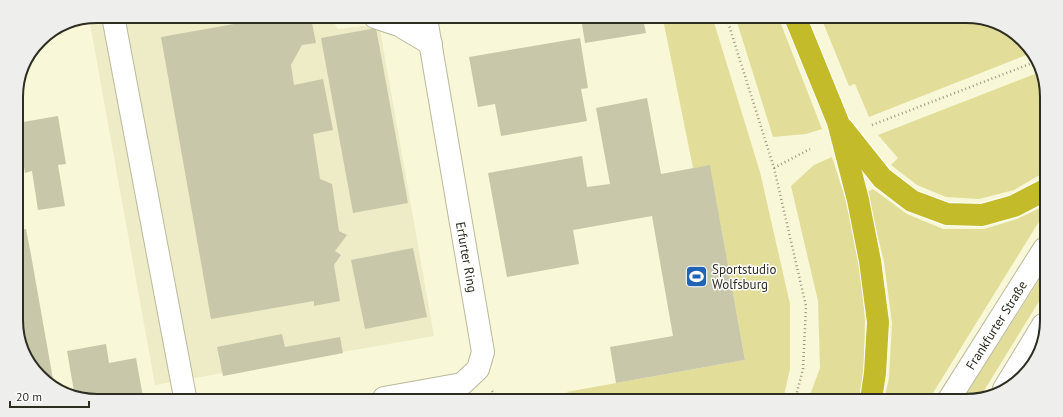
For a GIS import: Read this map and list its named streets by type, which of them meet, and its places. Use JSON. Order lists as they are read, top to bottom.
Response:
{
  "streets": {
    "street": ["Erfurter Ring", "Frankfurter Straße"]
  },
  "places": {
    "sports": ["Sportstudio Wolfsburg"]
  },
  "scale_bar": "20 m"
}
